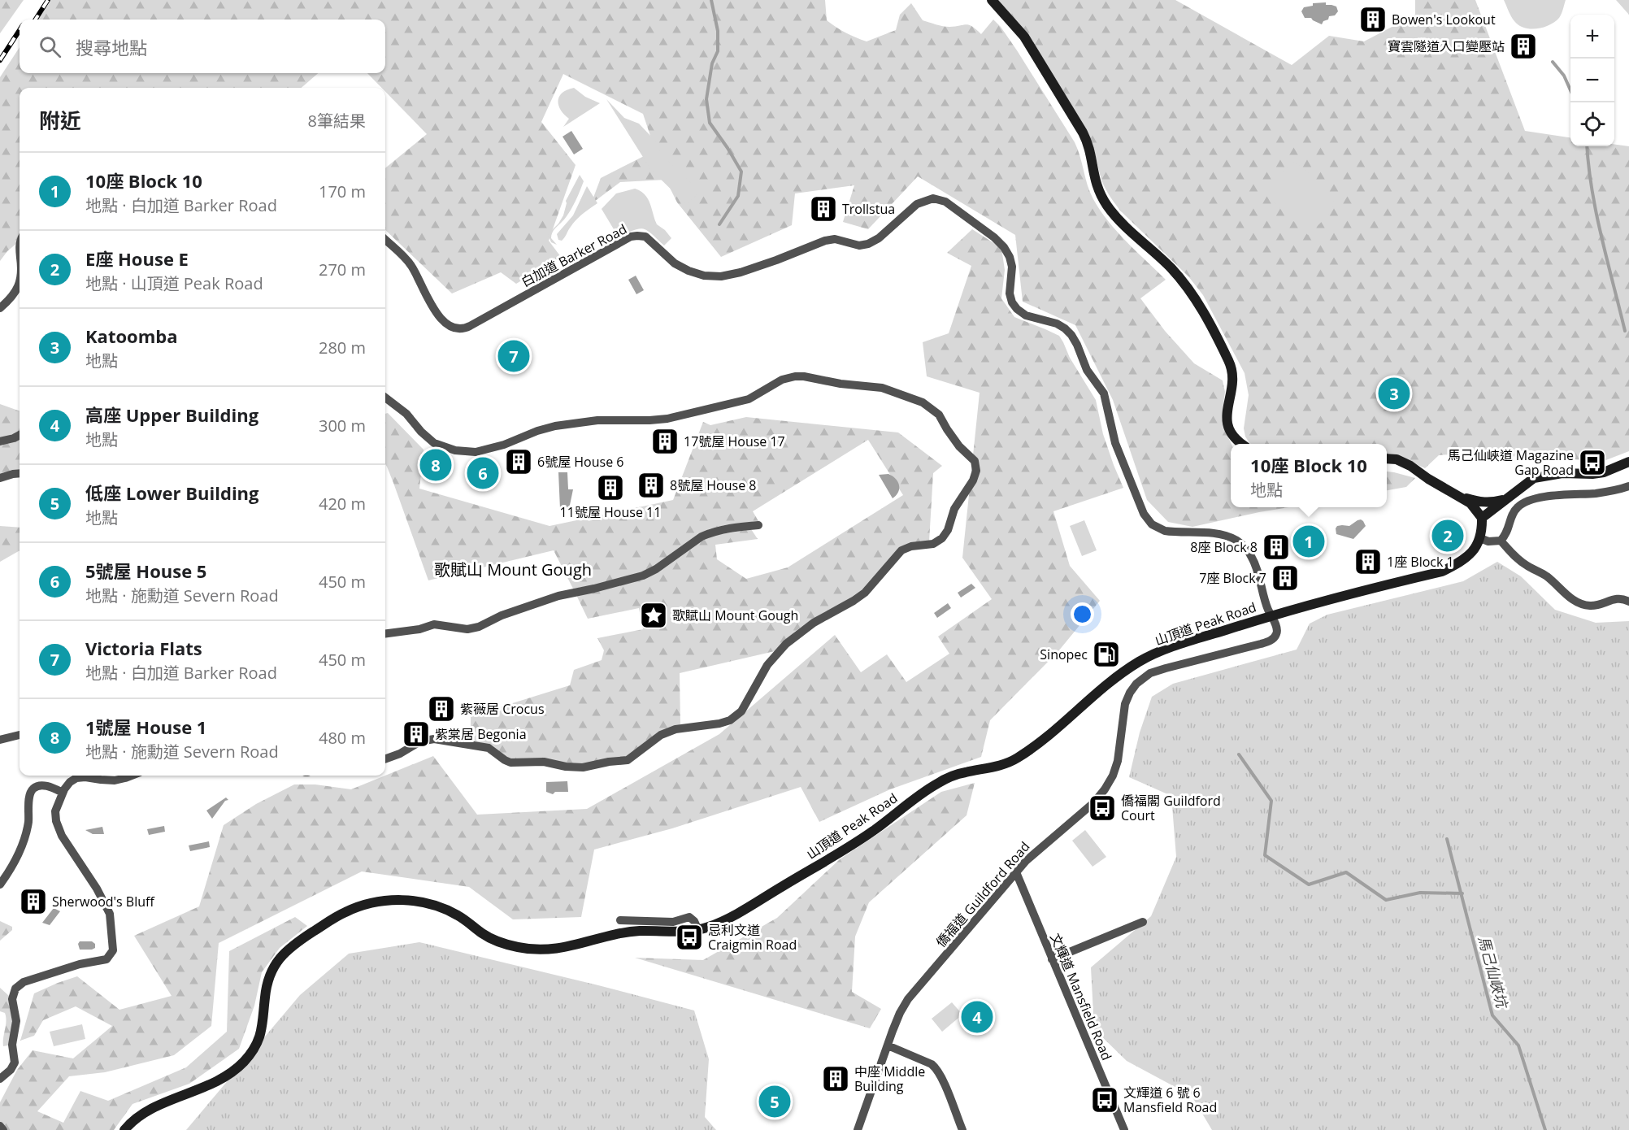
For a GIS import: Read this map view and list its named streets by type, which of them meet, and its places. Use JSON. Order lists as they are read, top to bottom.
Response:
{
  "streets": {
    "main road": ["山頂道 Peak Road"],
    "street": ["白加道 Barker Road", "僑福道 Guildford Road", "文輝道 Mansfield Road"]
  },
  "crossings": [
    ["白加道 Barker Road", "山頂道 Peak Road"],
    ["白加道 Barker Road", "僑福道 Guildford Road"],
    ["山頂道 Peak Road", "僑福道 Guildford Road"],
    ["僑福道 Guildford Road", "文輝道 Mansfield Road"]
  ],
  "districts": ["歌賦山 Mount Gough"],
  "water": ["馬己仙峽坑"],
  "places": {
    "building": [
      "Bowen's Lookout",
      "寶雲隧道入口變壓站",
      "Trollstua",
      "17號屋 House 17",
      "6號屋 House 6",
      "8號屋 House 8",
      "11號屋 House 11",
      "8座 Block 8",
      "1座 Block 1",
      "7座 Block 7",
      "紫薇居 Crocus",
      "紫棠居 Begonia",
      "Sherwood's Bluff",
      "中座 Middle Building"
    ],
    "bus stop": [
      "馬己仙峽道 Magazine Gap Road",
      "僑福閣 Guildford Court",
      "忌利文道 Craigmin Road",
      "文輝道 6 號 6 Mansfield Road"
    ],
    "place": ["歌賦山 Mount Gough"],
    "fuel station": ["Sinopec"]
  },
  "page": {
    "map_buttons": ["+", "−"],
    "search": "搜尋地點",
    "heading": ["附近", "8筆結果"],
    "list": [
      {
        "mark": "1",
        "name": "10座 Block 10",
        "note": "地點 · 白加道 Barker Road",
        "value": "170 m"
      },
      {
        "mark": "2",
        "name": "E座 House E",
        "note": "地點 · 山頂道 Peak Road",
        "value": "270 m"
      },
      {
        "mark": "3",
        "name": "Katoomba",
        "note": "地點",
        "value": "280 m"
      },
      {
        "mark": "4",
        "name": "高座 Upper Building",
        "note": "地點",
        "value": "300 m"
      },
      {
        "mark": "5",
        "name": "低座 Lower Building",
        "note": "地點",
        "value": "420 m"
      },
      {
        "mark": "6",
        "name": "5號屋 House 5",
        "note": "地點 · 施勳道 Severn Road",
        "value": "450 m"
      },
      {
        "mark": "7",
        "name": "Victoria Flats",
        "note": "地點 · 白加道 Barker Road",
        "value": "450 m"
      },
      {
        "mark": "8",
        "name": "1號屋 House 1",
        "note": "地點 · 施勳道 Severn Road",
        "value": "480 m"
      }
    ],
    "pins": [
      "7",
      "3",
      "8",
      "6",
      "2",
      "1",
      "4",
      "5"
    ],
    "popup": ["10座 Block 10", "地點"]
  }
}
